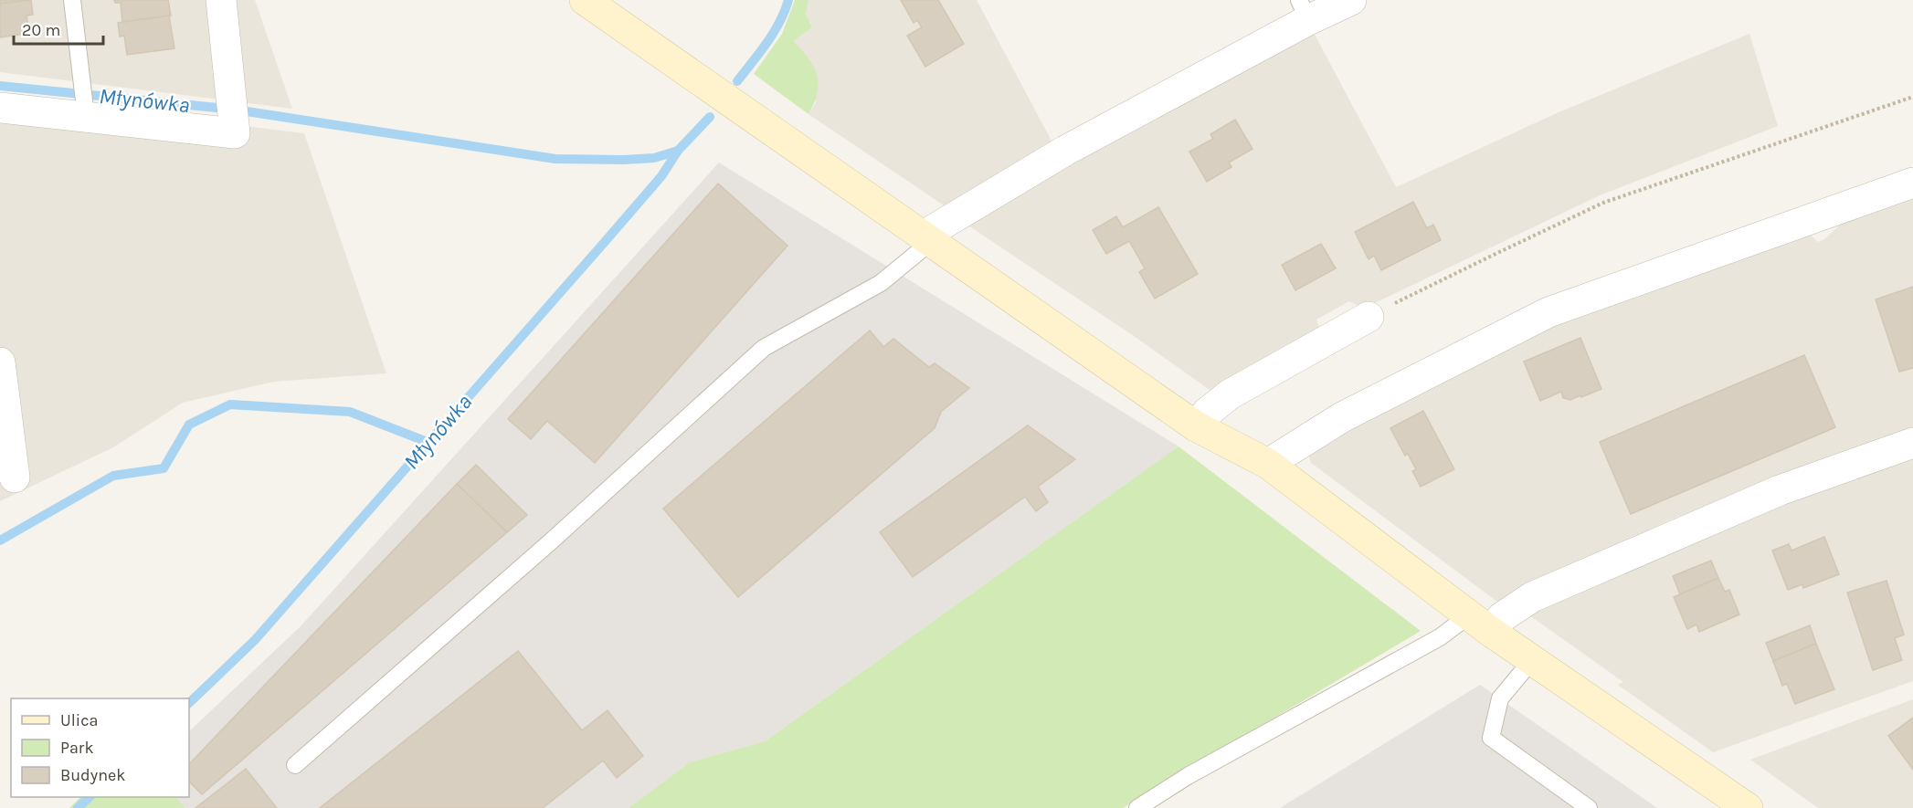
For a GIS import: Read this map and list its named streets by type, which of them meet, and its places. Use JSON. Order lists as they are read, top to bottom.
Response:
{
  "water": ["Młynówka"],
  "legend": ["Ulica", "Park", "Budynek"],
  "scale_bar": "20 m"
}
